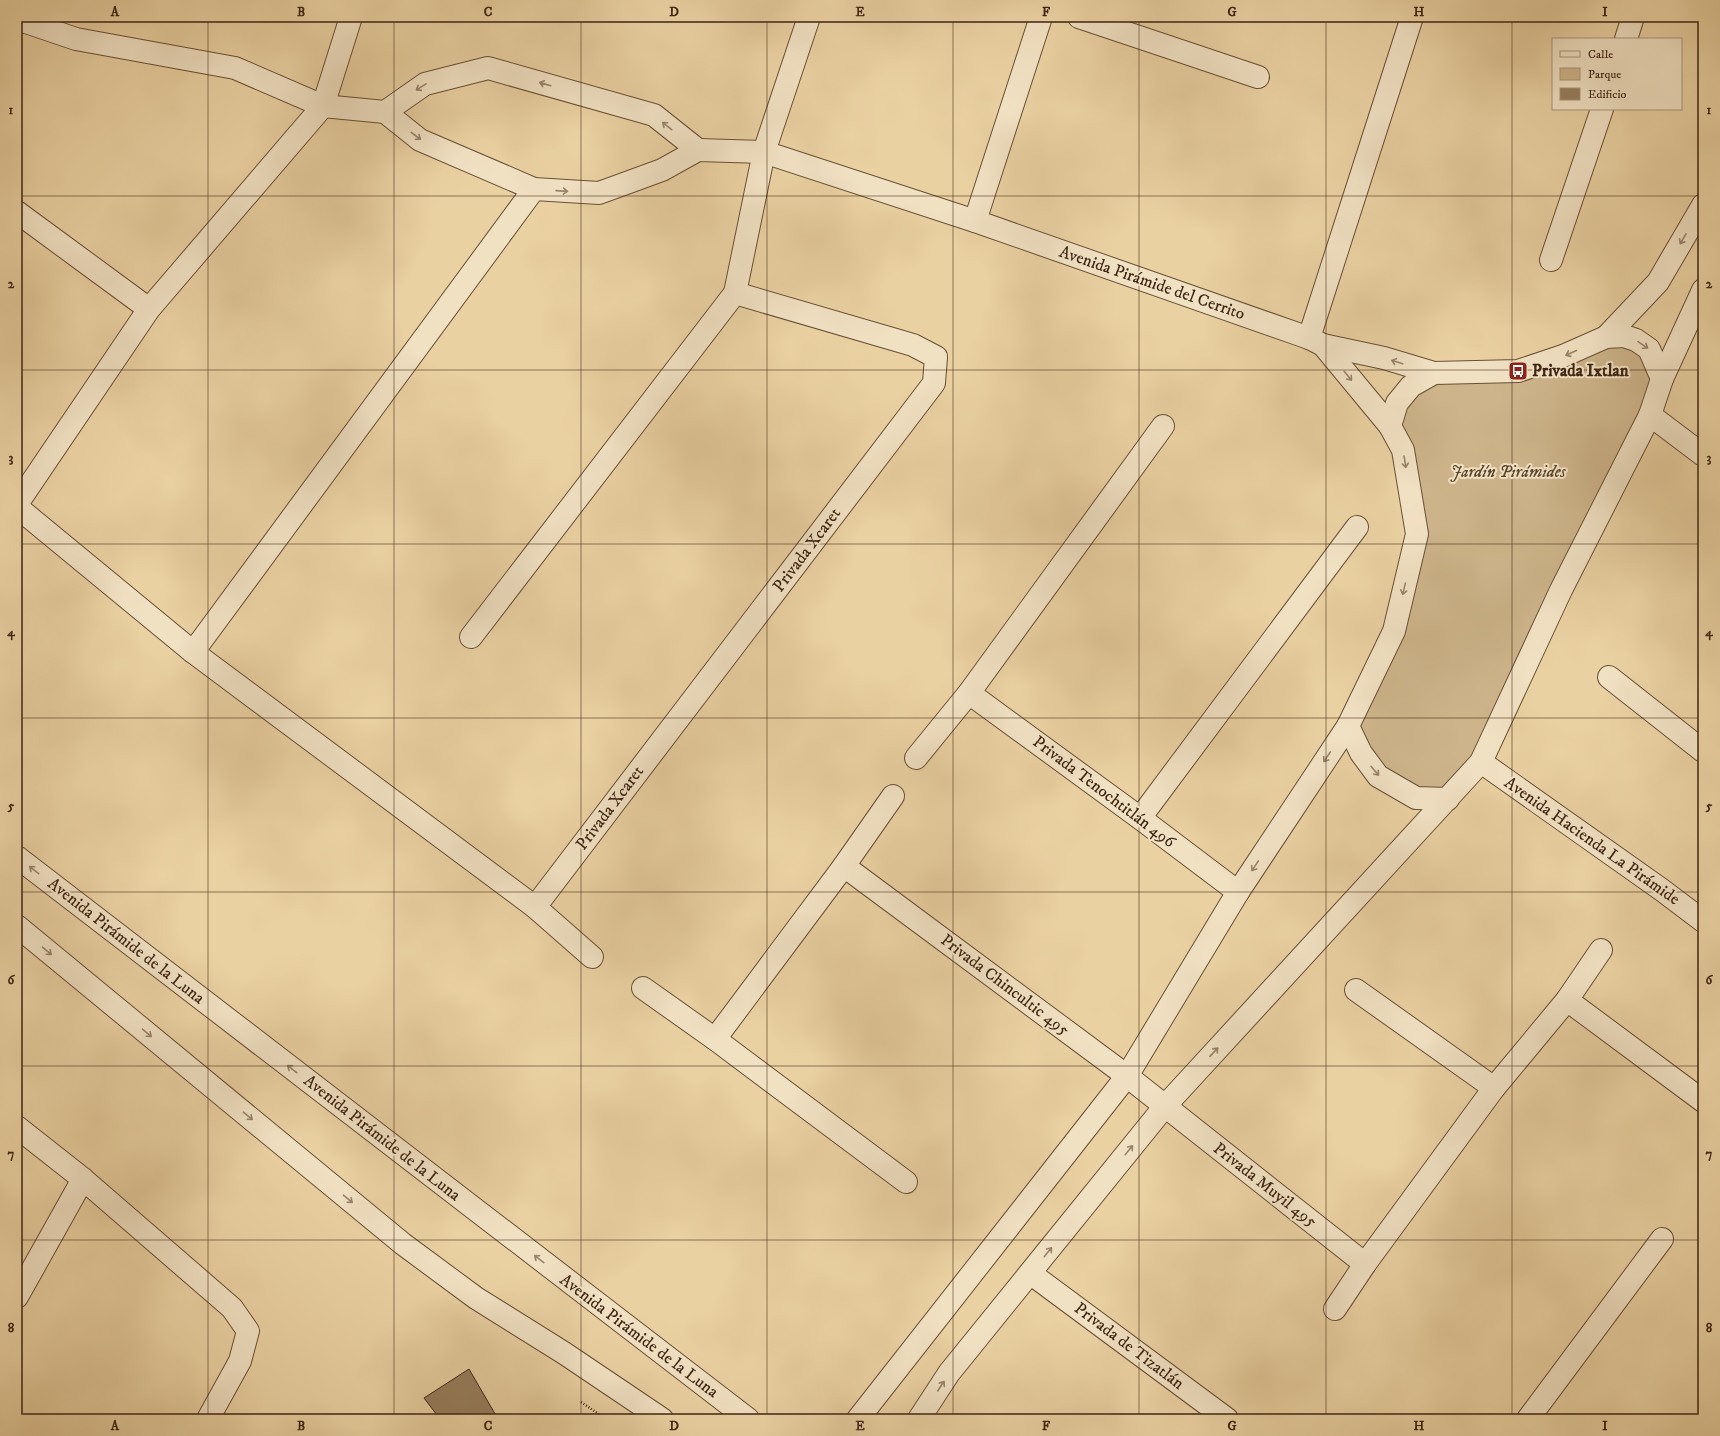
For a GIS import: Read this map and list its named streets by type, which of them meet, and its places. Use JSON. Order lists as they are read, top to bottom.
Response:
{
  "streets": {
    "street": [
      "Avenida Pirámide del Cerrito",
      "Privada Xcaret",
      "Privada Tenochtitlán 496",
      "Avenida Hacienda La Pirámide",
      "Avenida Pirámide de la Luna",
      "Privada Chincultic 495",
      "Privada Muyil 495",
      "Privada de Tizatlán"
    ]
  },
  "crossings": [
    ["Privada Chincultic 495", "Privada Muyil 495"]
  ],
  "parks": ["Jardín Pirámides"],
  "places": {
    "bus stop": ["Privada Ixtlan"]
  },
  "legend": ["Calle", "Parque", "Edificio"],
  "grid": {
    "columns": [
      "A",
      "B",
      "C",
      "D",
      "E",
      "F",
      "G",
      "H",
      "I"
    ],
    "rows": [
      "1",
      "2",
      "3",
      "4",
      "5",
      "6",
      "7",
      "8"
    ]
  }
}
